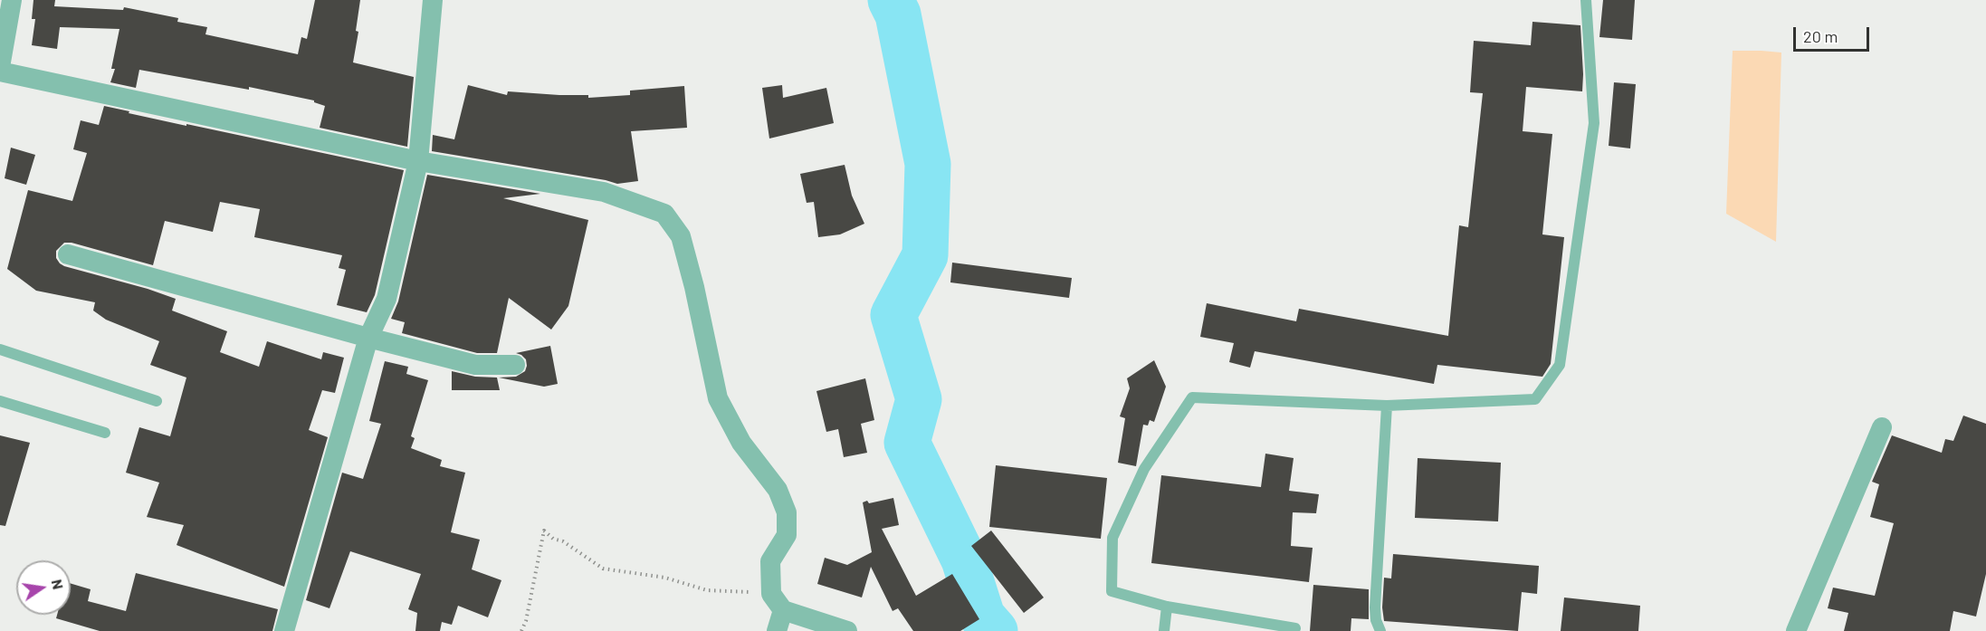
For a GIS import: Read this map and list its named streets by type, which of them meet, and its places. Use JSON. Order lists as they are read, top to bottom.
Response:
{
  "scale_bar": "20 m",
  "north": "right"
}
